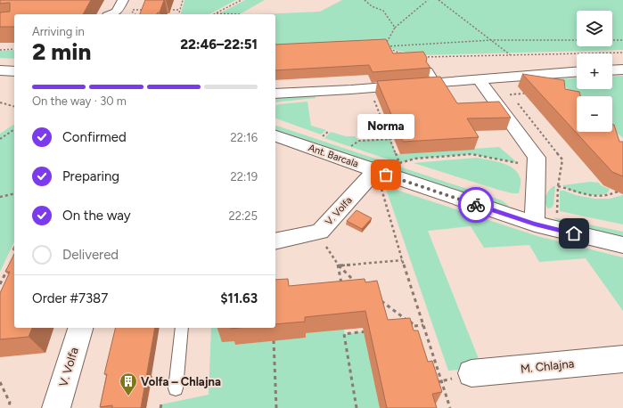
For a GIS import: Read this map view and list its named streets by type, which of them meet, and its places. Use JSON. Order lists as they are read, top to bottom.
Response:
{
  "streets": {
    "street": ["Ant. Barcala", "V. Volfa", "M. Chlajna"]
  },
  "crossings": [
    ["Ant. Barcala", "V. Volfa"]
  ],
  "places": {
    "other": ["Norma"],
    "building": ["Volfa – Chlajna"]
  },
  "page": {
    "map_buttons": ["+", "−"],
    "heading": ["2 min", "Arriving in", "22:46–22:51"],
    "panel": ["Order #7387", "$11.63"],
    "bar": "On the way · 30 m",
    "bubble": "Norma",
    "list": [
      ["Confirmed", "22:16"],
      ["Preparing", "22:19"],
      ["On the way", "22:25"],
      "Delivered"
    ]
  }
}
